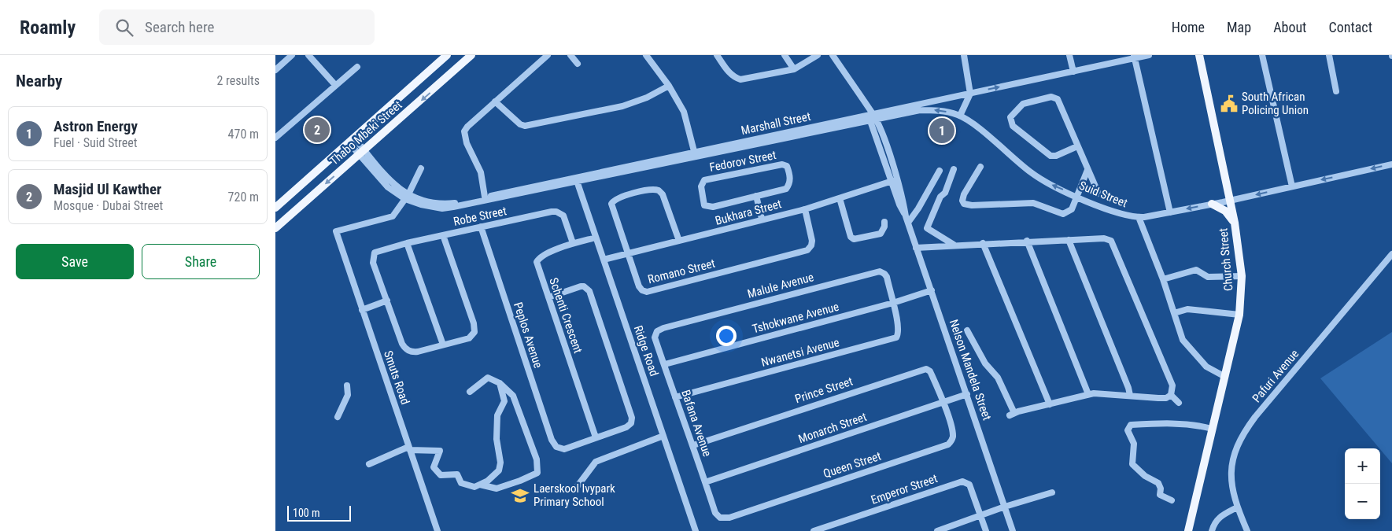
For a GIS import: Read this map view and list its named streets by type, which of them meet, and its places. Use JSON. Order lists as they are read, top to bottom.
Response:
{
  "streets": {
    "main road": ["Thabo Mbeki Street", "Church Street"],
    "street": [
      "Marshall Street",
      "Fedorov Street",
      "Suid Street",
      "Bukhara Street",
      "Robe Street",
      "Romano Street",
      "Malule Avenue",
      "Schenti Crescent",
      "Tshokwane Avenue",
      "Peplos Avenue",
      "Ridge Road",
      "Nwanetsi Avenue",
      "Nelson Mandela Street",
      "Pafuri Avenue",
      "Smuts Road",
      "Prince Street",
      "Bafana Avenue",
      "Monarch Street",
      "Queen Street",
      "Emperor Street"
    ]
  },
  "crossings": [
    ["Marshall Street", "Thabo Mbeki Street"],
    ["Marshall Street", "Suid Street"],
    ["Marshall Street", "Ridge Road"],
    ["Marshall Street", "Nelson Mandela Street"],
    ["Marshall Street", "Smuts Road"],
    ["Suid Street", "Church Street"],
    ["Suid Street", "Nelson Mandela Street"],
    ["Bukhara Street", "Romano Street"],
    ["Bukhara Street", "Ridge Road"],
    ["Bukhara Street", "Nelson Mandela Street"],
    ["Robe Street", "Schenti Crescent"],
    ["Robe Street", "Peplos Avenue"],
    ["Malule Avenue", "Tshokwane Avenue"],
    ["Malule Avenue", "Nwanetsi Avenue"],
    ["Malule Avenue", "Bafana Avenue"],
    ["Schenti Crescent", "Peplos Avenue"],
    ["Schenti Crescent", "Ridge Road"],
    ["Tshokwane Avenue", "Nwanetsi Avenue"],
    ["Tshokwane Avenue", "Nelson Mandela Street"],
    ["Tshokwane Avenue", "Bafana Avenue"],
    ["Nwanetsi Avenue", "Bafana Avenue"],
    ["Nelson Mandela Street", "Monarch Street"],
    ["Prince Street", "Bafana Avenue"],
    ["Prince Street", "Monarch Street"],
    ["Prince Street", "Queen Street"],
    ["Bafana Avenue", "Monarch Street"],
    ["Bafana Avenue", "Queen Street"],
    ["Monarch Street", "Queen Street"]
  ],
  "one_way": ["Suid Street"],
  "places": {
    "public building": ["South African Policing Union"],
    "school or university": ["Laerskool Ivypark Primary School"]
  },
  "scale_bar": "100 m",
  "page": {
    "header": "Roamly",
    "search": "Search here",
    "nav": [
      "Home",
      "Map",
      "About",
      "Contact"
    ],
    "heading": ["Nearby", "2 results"],
    "list": [
      {
        "mark": "1",
        "name": "Astron Energy",
        "note": "Fuel · Suid Street",
        "value": "470 m"
      },
      {
        "mark": "2",
        "name": "Masjid Ul Kawther",
        "note": "Mosque · Dubai Street",
        "value": "720 m"
      }
    ],
    "pins": ["2", "1"],
    "buttons": ["Save", "Share"],
    "map_buttons": ["+", "−"],
    "scale": "100 m"
  }
}
